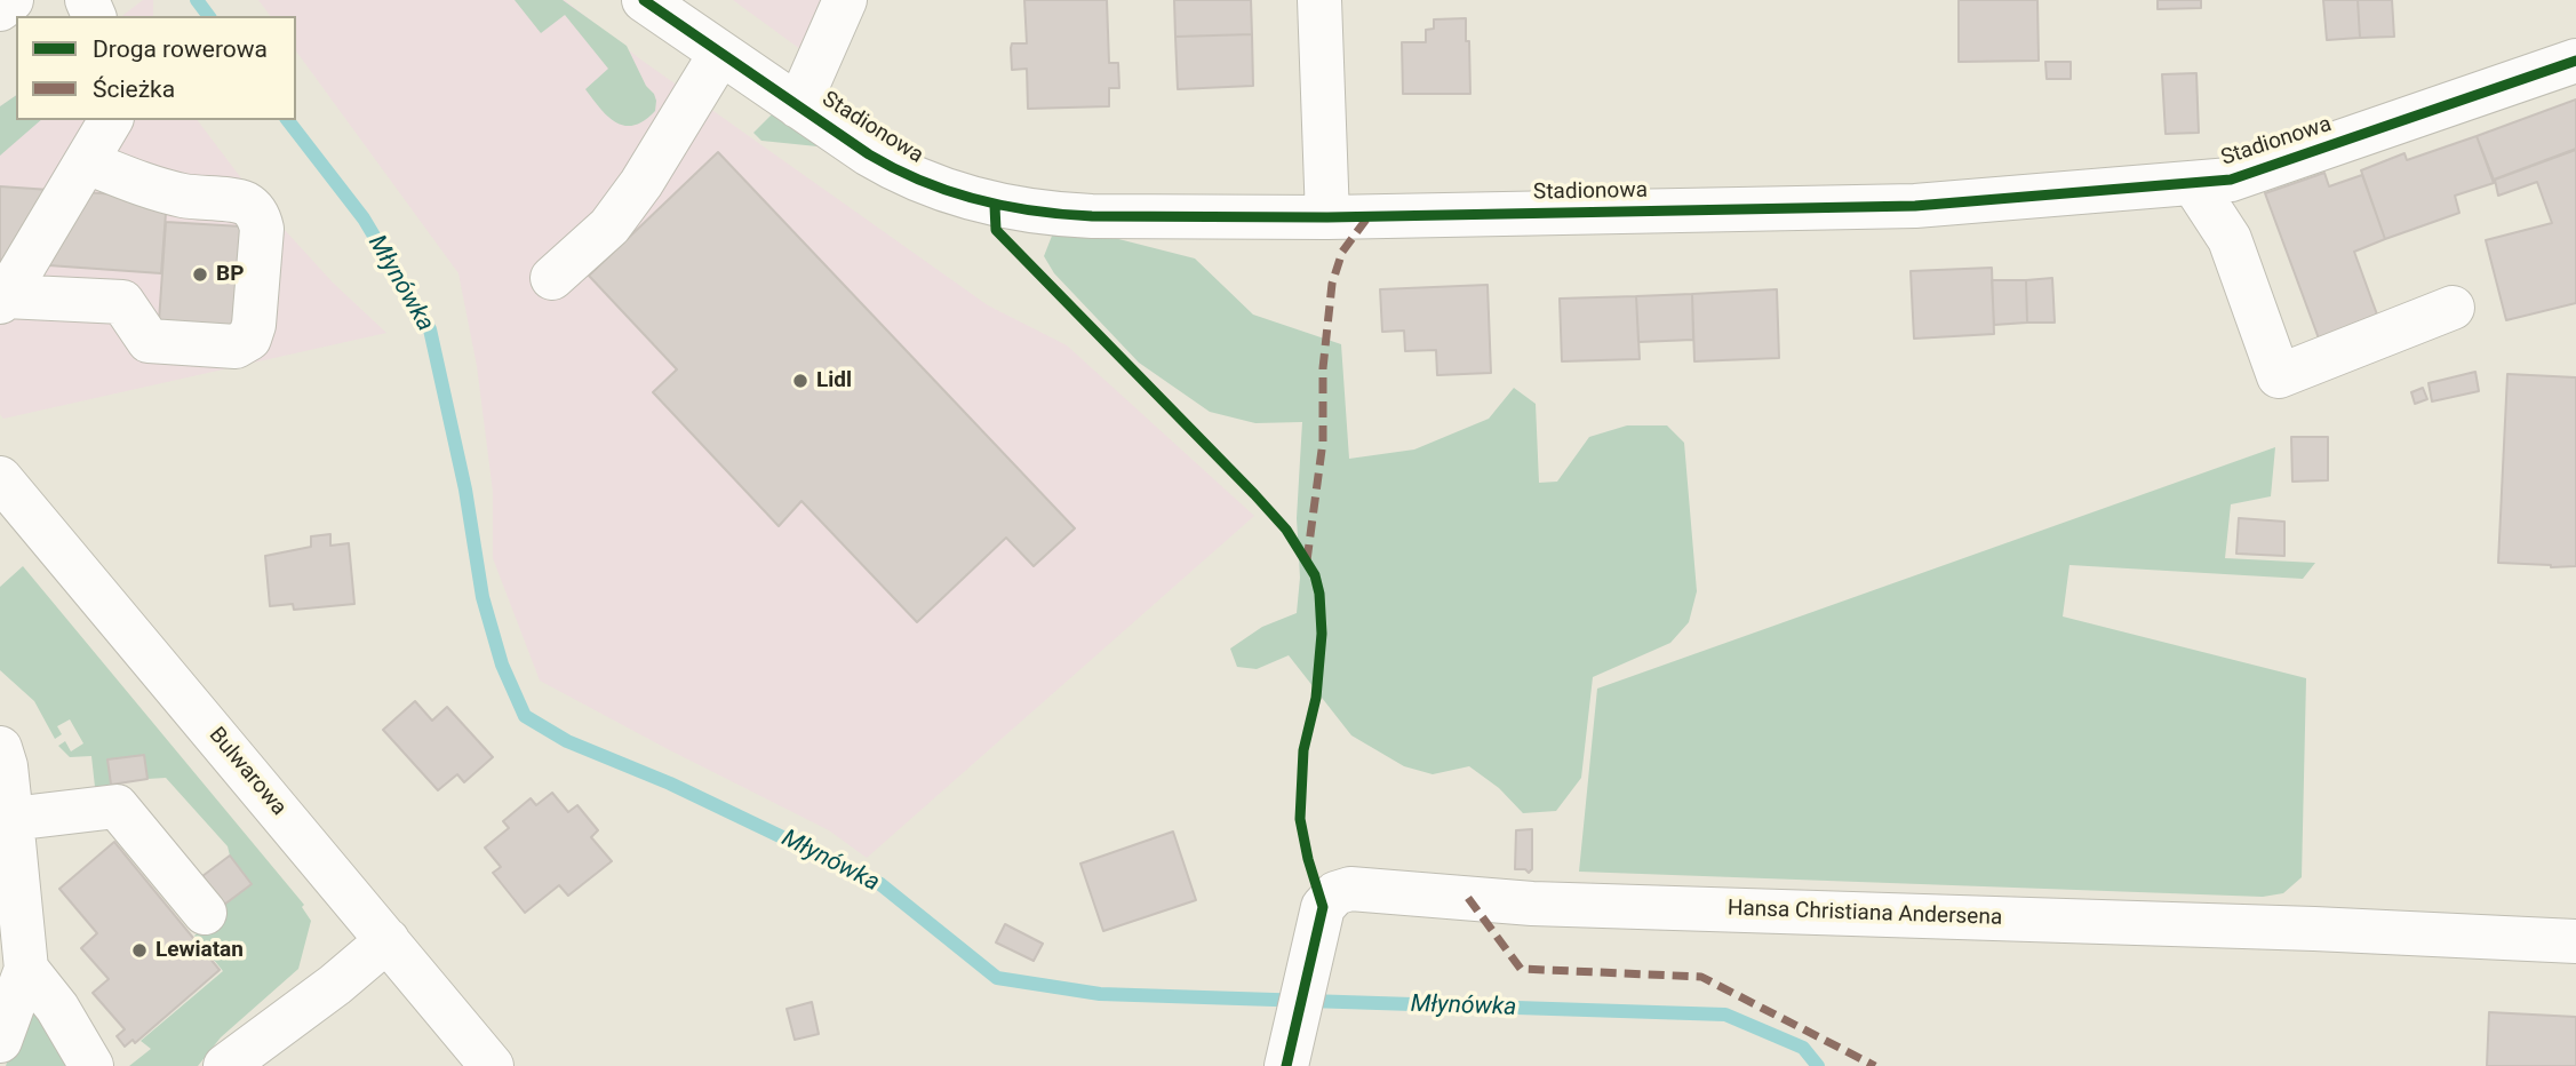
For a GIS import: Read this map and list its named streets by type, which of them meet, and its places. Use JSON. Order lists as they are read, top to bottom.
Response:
{
  "streets": {
    "street": ["Stadionowa", "Bulwarowa", "Hansa Christiana Andersena"]
  },
  "water": ["Młynówka"],
  "places": ["BP", "Lidl", "Lewiatan"],
  "legend": ["Droga rowerowa", "Ścieżka"]
}
